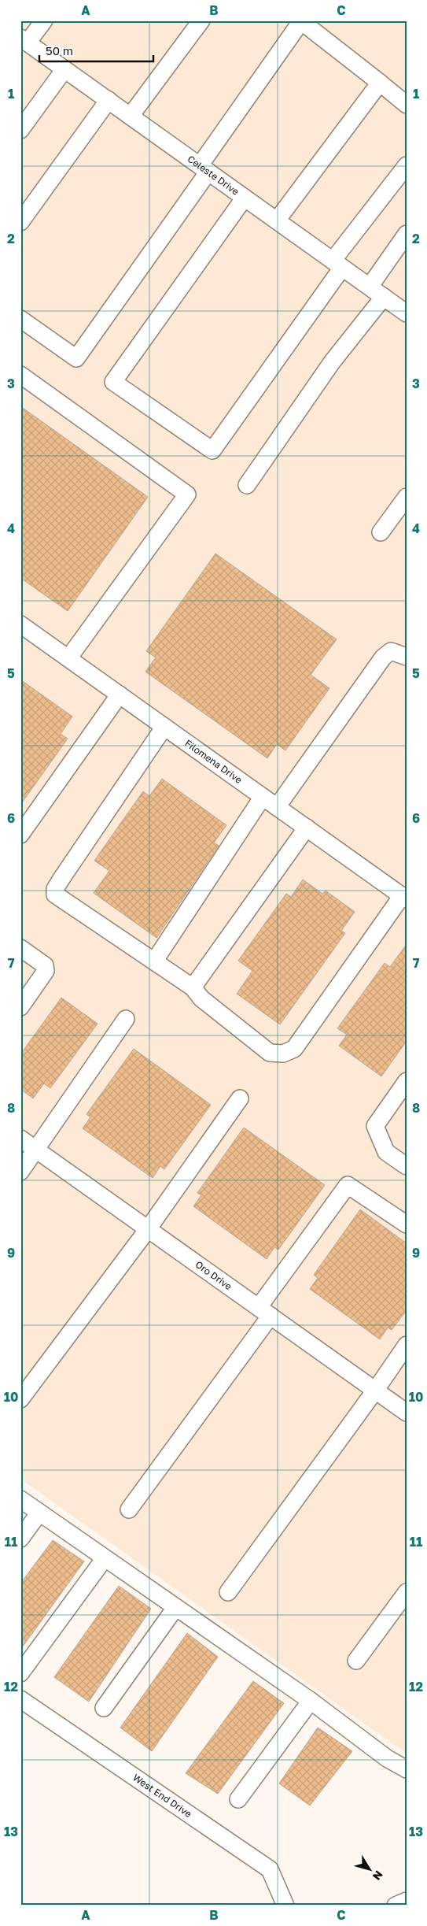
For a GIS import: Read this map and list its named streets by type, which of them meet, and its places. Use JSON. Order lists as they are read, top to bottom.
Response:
{
  "streets": {
    "street": [
      "Celeste Drive",
      "Filomena Drive",
      "Oro Drive",
      "West End Drive"
    ]
  },
  "scale_bar": "50 m",
  "north": "bottom right",
  "grid": {
    "columns": ["A", "B", "C"],
    "rows": [
      "1",
      "2",
      "3",
      "4",
      "5",
      "6",
      "7",
      "8",
      "9",
      "10",
      "11",
      "12",
      "13"
    ]
  }
}
